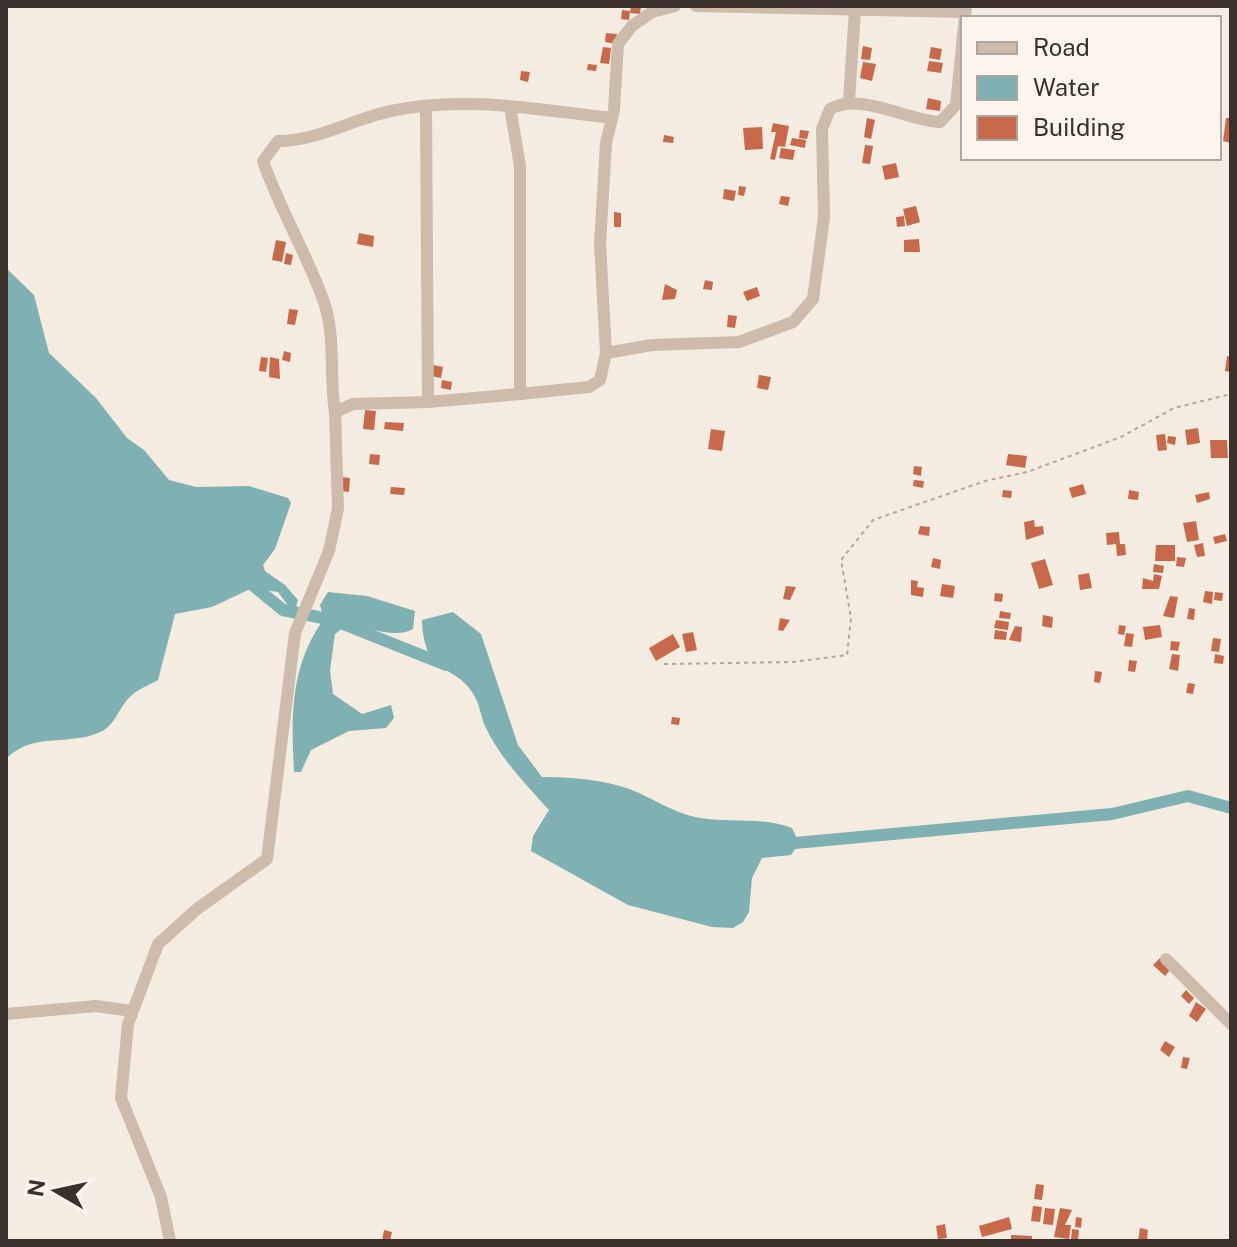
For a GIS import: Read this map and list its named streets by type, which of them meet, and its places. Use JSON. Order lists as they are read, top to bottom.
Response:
{
  "legend": ["Road", "Water", "Building"],
  "north": "left"
}
